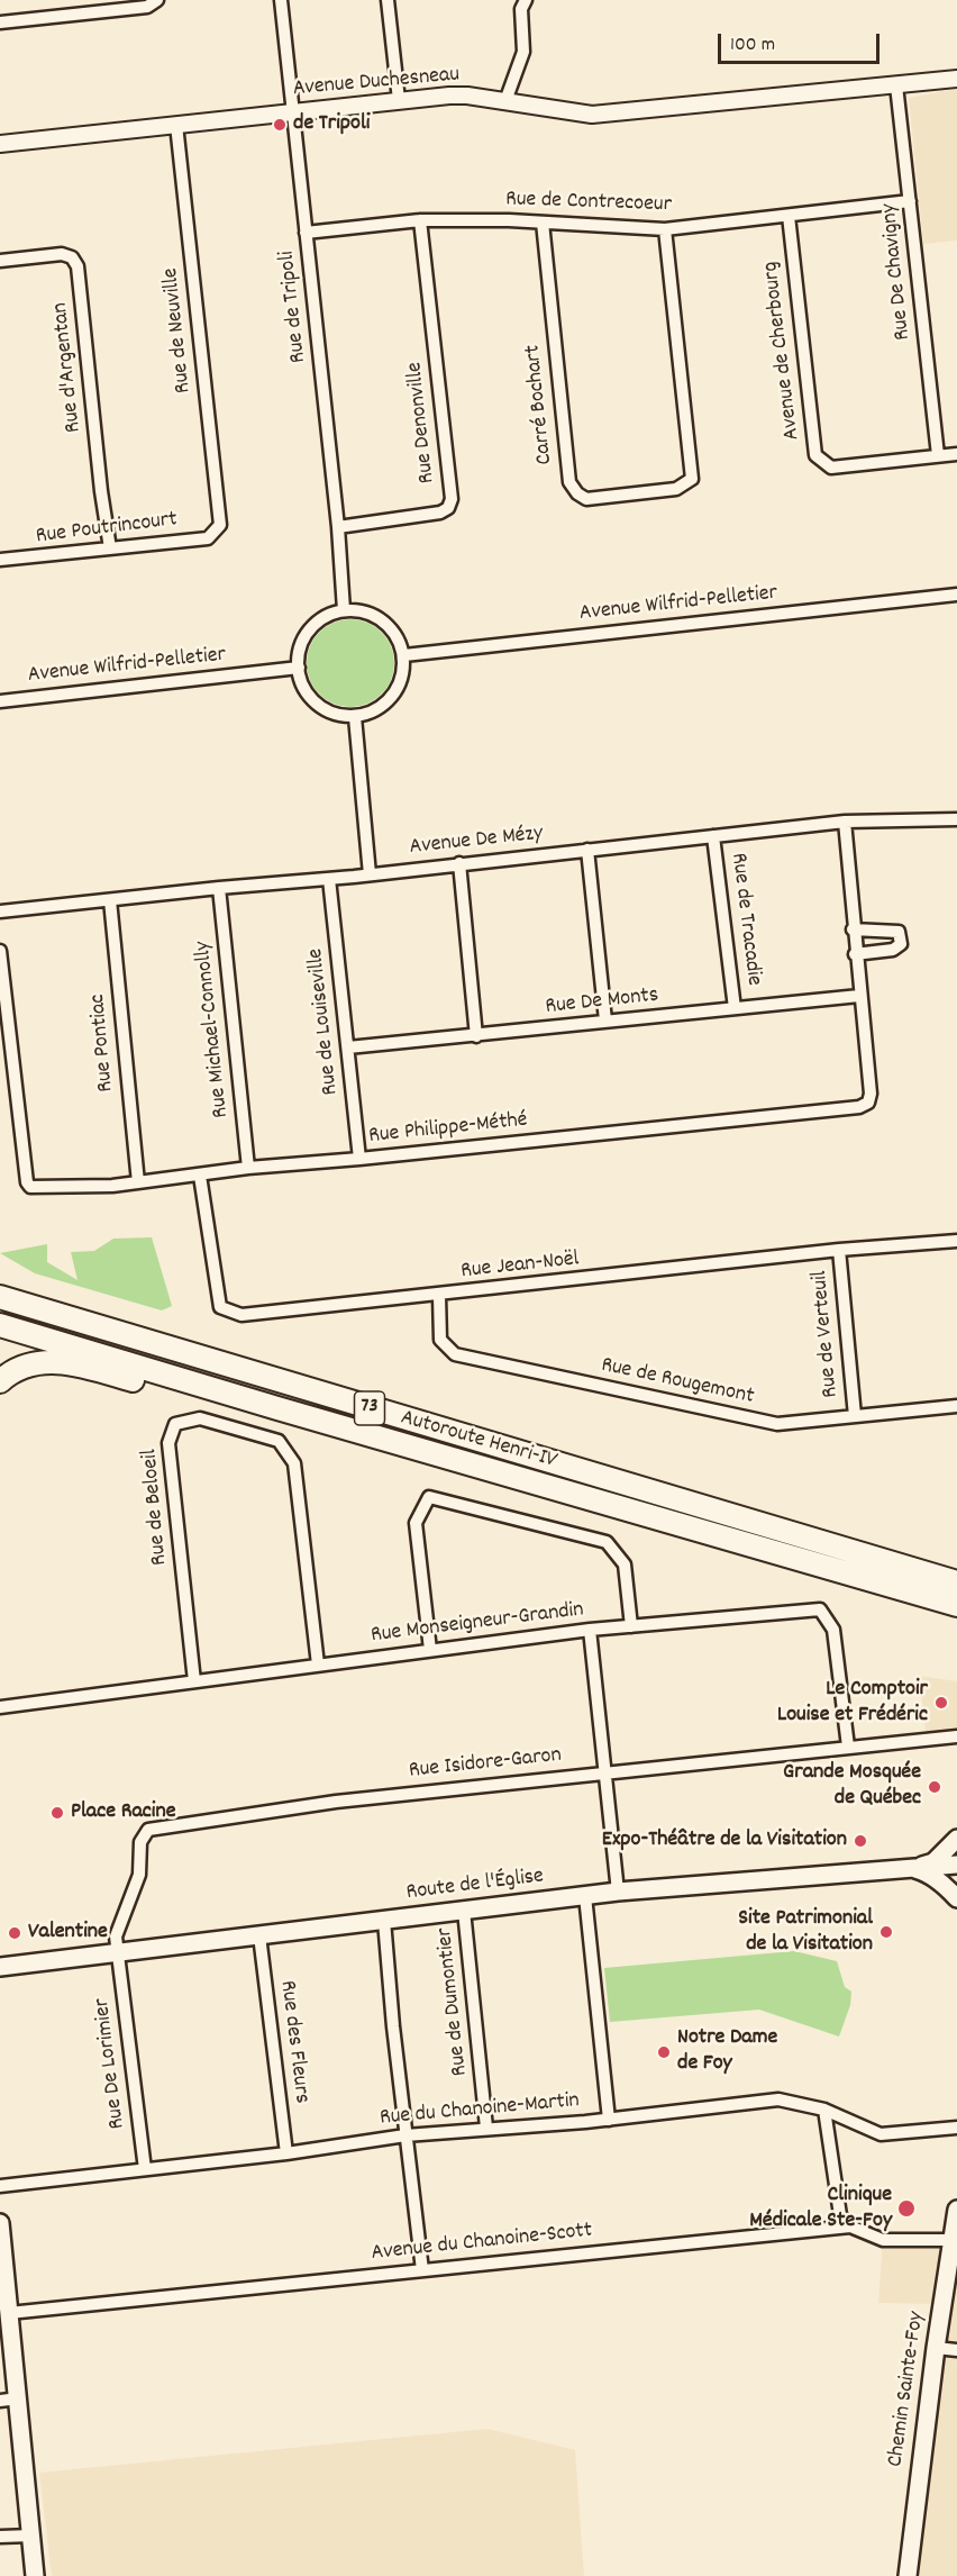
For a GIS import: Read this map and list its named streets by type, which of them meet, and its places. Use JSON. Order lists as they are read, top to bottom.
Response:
{
  "streets": {
    "highway": ["73", "Autoroute Henri-IV"],
    "main road": ["Route de l'Église", "Chemin Sainte-Foy"],
    "street": [
      "Avenue Duchesneau",
      "Rue de Contrecoeur",
      "Rue De Chavigny",
      "Rue de Tripoli",
      "Rue de Neuville",
      "Avenue de Cherbourg",
      "Rue d'Argentan",
      "Carré Bochart",
      "Rue Denonville",
      "Rue Poutrincourt",
      "Avenue Wilfrid-Pelletier",
      "Avenue De Mézy",
      "Rue de Tracadie",
      "Rue De Monts",
      "Rue de Louiseville",
      "Rue Michael-Connolly",
      "Rue Pontiac",
      "Rue Philippe-Méthé",
      "Rue Jean-Noël",
      "Rue de Verteuil",
      "Rue de Rougemont",
      "Rue de Beloeil",
      "Rue Monseigneur-Grandin",
      "Rue Isidore-Garon",
      "Rue de Dumontier",
      "Rue des Fleurs",
      "Rue De Lorimier",
      "Rue du Chanoine-Martin",
      "Avenue du Chanoine-Scott"
    ]
  },
  "crossings": [
    ["Avenue Duchesneau", "Rue De Chavigny"],
    ["Avenue Duchesneau", "Rue de Tripoli"],
    ["Avenue Duchesneau", "Rue de Neuville"],
    ["Rue de Contrecoeur", "Rue De Chavigny"],
    ["Rue de Contrecoeur", "Rue de Tripoli"],
    ["Rue de Contrecoeur", "Avenue de Cherbourg"],
    ["Rue de Contrecoeur", "Carré Bochart"],
    ["Rue de Contrecoeur", "Rue Denonville"],
    ["Rue De Chavigny", "Avenue de Cherbourg"],
    ["Rue de Tripoli", "Rue Denonville"],
    ["Rue de Tripoli", "Avenue Wilfrid-Pelletier"],
    ["Rue de Neuville", "Rue Poutrincourt"],
    ["Rue d'Argentan", "Rue Poutrincourt"],
    ["Avenue De Mézy", "Rue de Tracadie"],
    ["Avenue De Mézy", "Rue de Louiseville"],
    ["Avenue De Mézy", "Rue Michael-Connolly"],
    ["Avenue De Mézy", "Rue Pontiac"],
    ["Rue de Tracadie", "Rue De Monts"],
    ["Rue De Monts", "Rue de Louiseville"],
    ["Rue De Monts", "Rue Philippe-Méthé"],
    ["Rue de Louiseville", "Rue Philippe-Méthé"],
    ["Rue Michael-Connolly", "Rue Philippe-Méthé"],
    ["Rue Pontiac", "Rue Philippe-Méthé"],
    ["Rue Philippe-Méthé", "Rue Jean-Noël"],
    ["Rue Jean-Noël", "Rue de Verteuil"],
    ["Rue Jean-Noël", "Rue de Rougemont"],
    ["Rue de Verteuil", "Rue de Rougemont"],
    ["Rue de Beloeil", "Rue Monseigneur-Grandin"],
    ["Rue Monseigneur-Grandin", "Rue Isidore-Garon"],
    ["Rue Isidore-Garon", "Route de l'Église"],
    ["Rue Isidore-Garon", "Rue De Lorimier"],
    ["Route de l'Église", "Rue de Dumontier"],
    ["Route de l'Église", "Rue des Fleurs"],
    ["Route de l'Église", "Rue De Lorimier"],
    ["Rue de Dumontier", "Rue du Chanoine-Martin"],
    ["Rue des Fleurs", "Rue du Chanoine-Martin"],
    ["Rue De Lorimier", "Rue du Chanoine-Martin"],
    ["Avenue du Chanoine-Scott", "Chemin Sainte-Foy"]
  ],
  "places": [
    "de Tripoli",
    "Le Comptoir Louise et Frédéric",
    "Grande Mosquée de Québec",
    "Place Racine",
    "Expo-Théâtre de la Visitation",
    "Site Patrimonial de la Visitation",
    "Valentine",
    "Notre Dame de Foy",
    "Clinique Médicale Ste-Foy"
  ],
  "scale_bar": "100 m"
}
